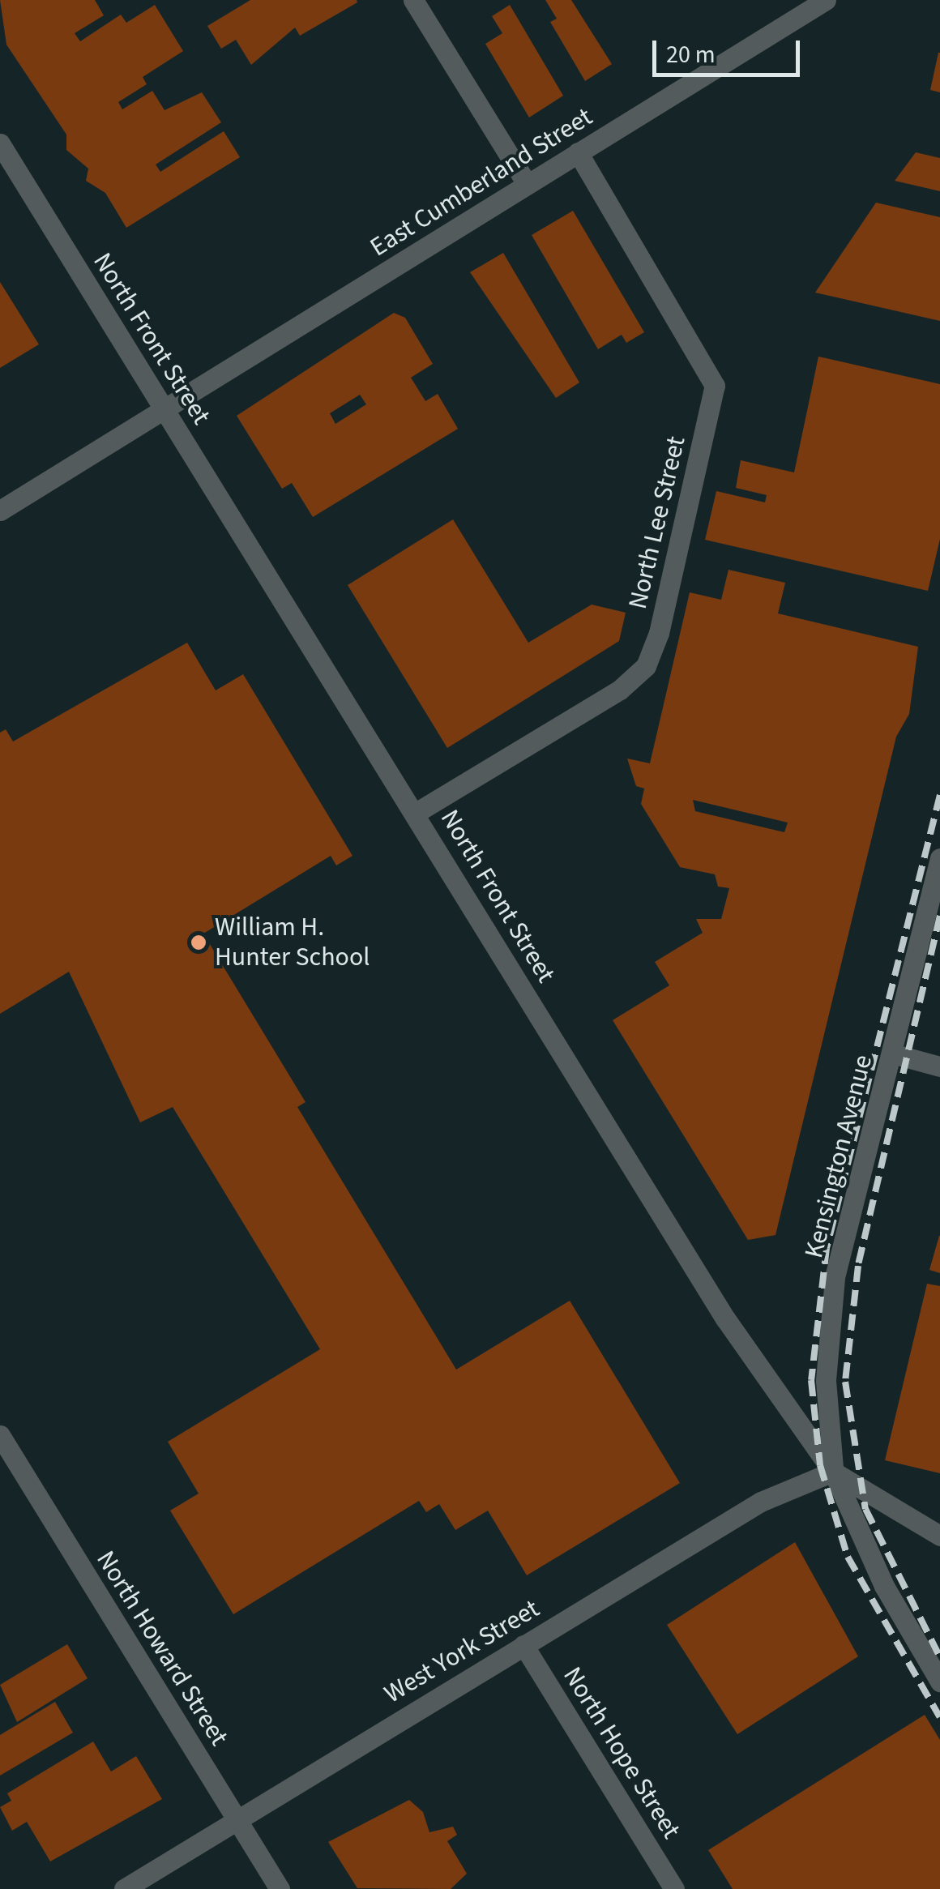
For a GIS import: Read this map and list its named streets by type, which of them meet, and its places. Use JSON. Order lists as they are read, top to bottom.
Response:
{
  "streets": {
    "street": [
      "East Cumberland Street",
      "North Front Street",
      "North Lee Street",
      "Kensington Avenue",
      "North Howard Street",
      "West York Street",
      "North Hope Street"
    ]
  },
  "crossings": [
    ["East Cumberland Street", "North Front Street"],
    ["East Cumberland Street", "North Lee Street"],
    ["North Front Street", "North Lee Street"],
    ["North Front Street", "Kensington Avenue"],
    ["North Front Street", "West York Street"],
    ["Kensington Avenue", "West York Street"],
    ["North Howard Street", "West York Street"],
    ["West York Street", "North Hope Street"]
  ],
  "places": ["William H. Hunter School"],
  "scale_bar": "20 m"
}
